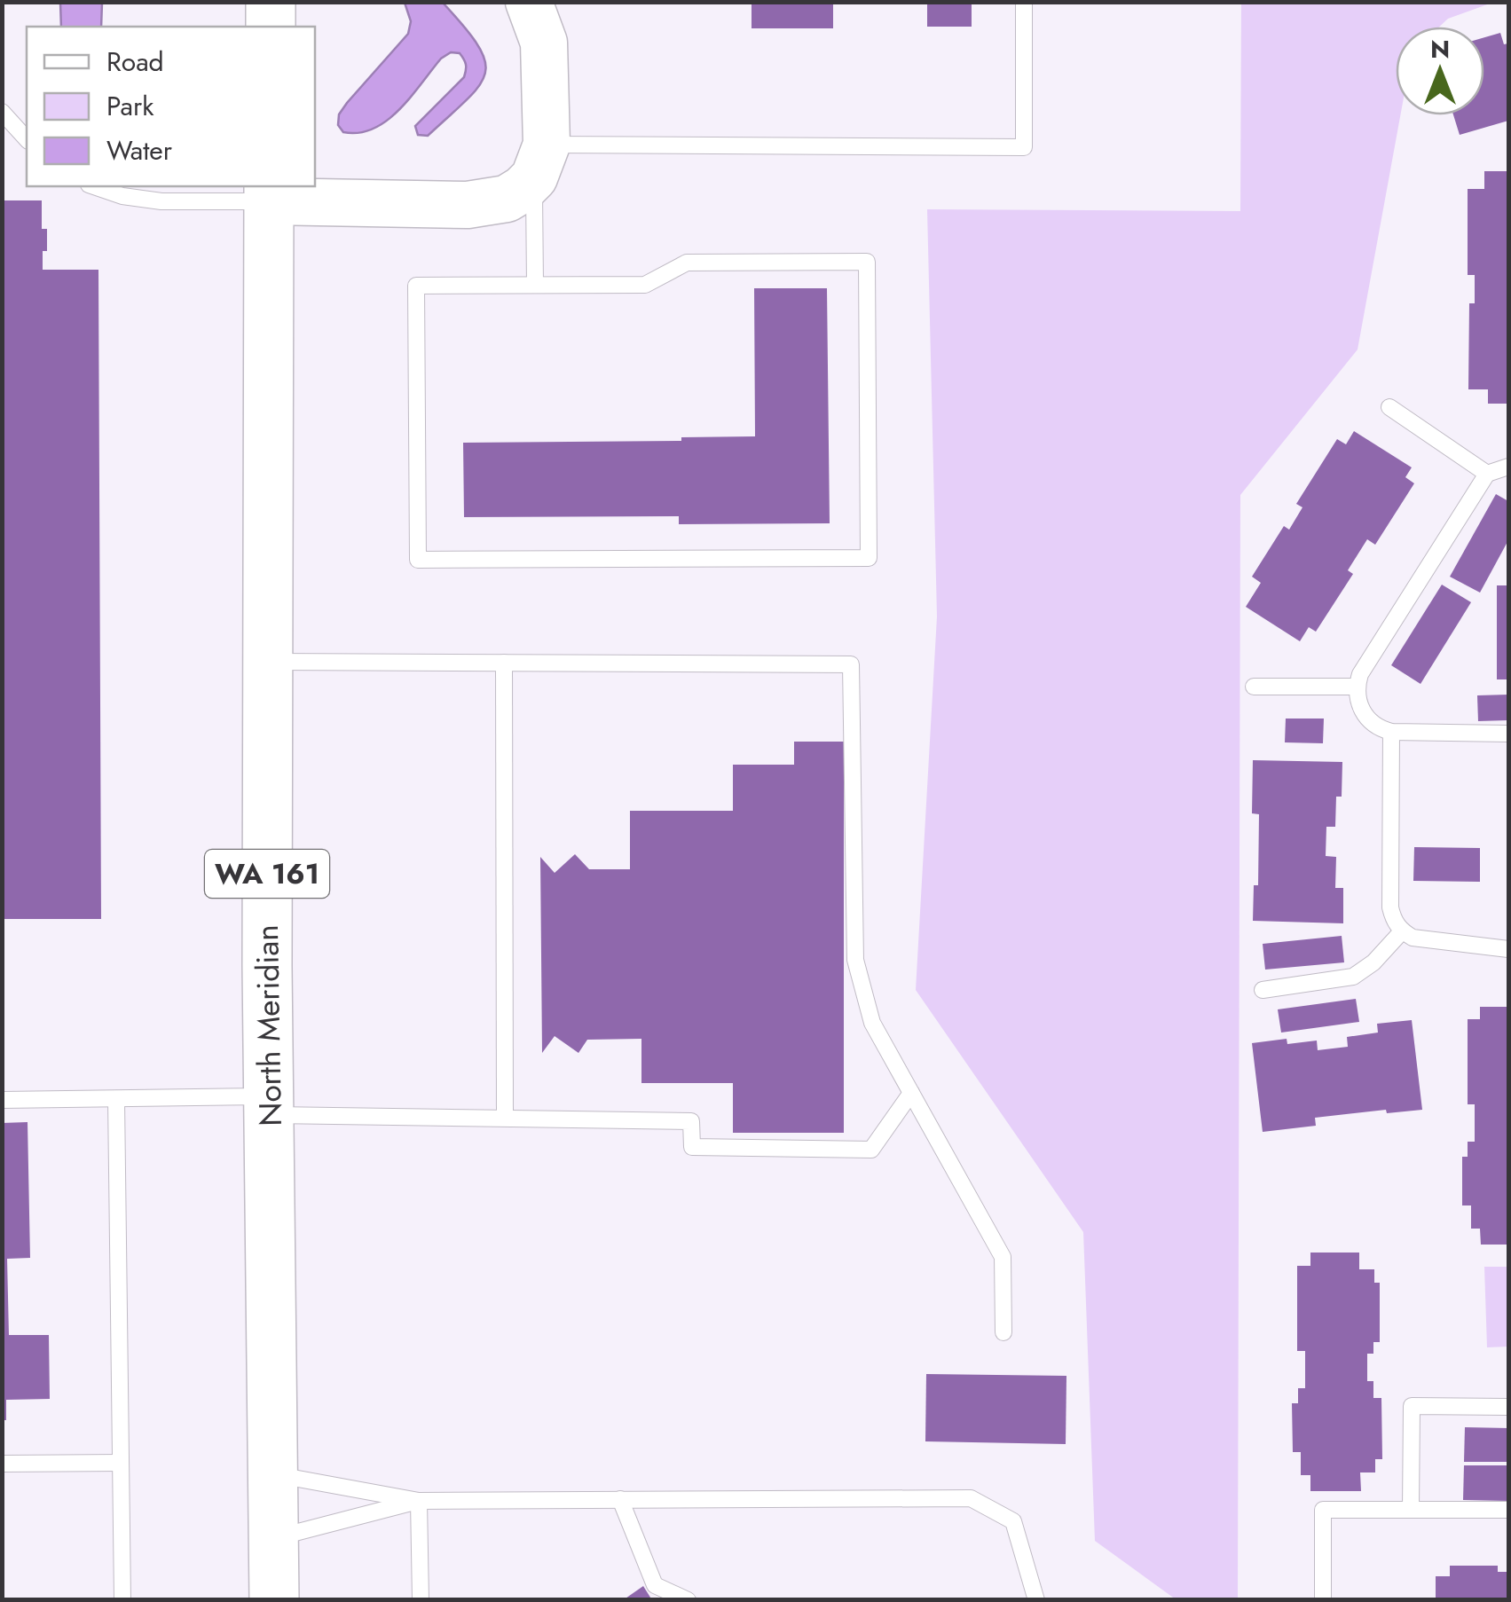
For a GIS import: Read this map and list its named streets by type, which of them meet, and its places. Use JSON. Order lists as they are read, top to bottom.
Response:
{
  "streets": {
    "main road": ["WA 161", "North Meridian"]
  },
  "legend": ["Road", "Park", "Water"],
  "north": "top"
}
